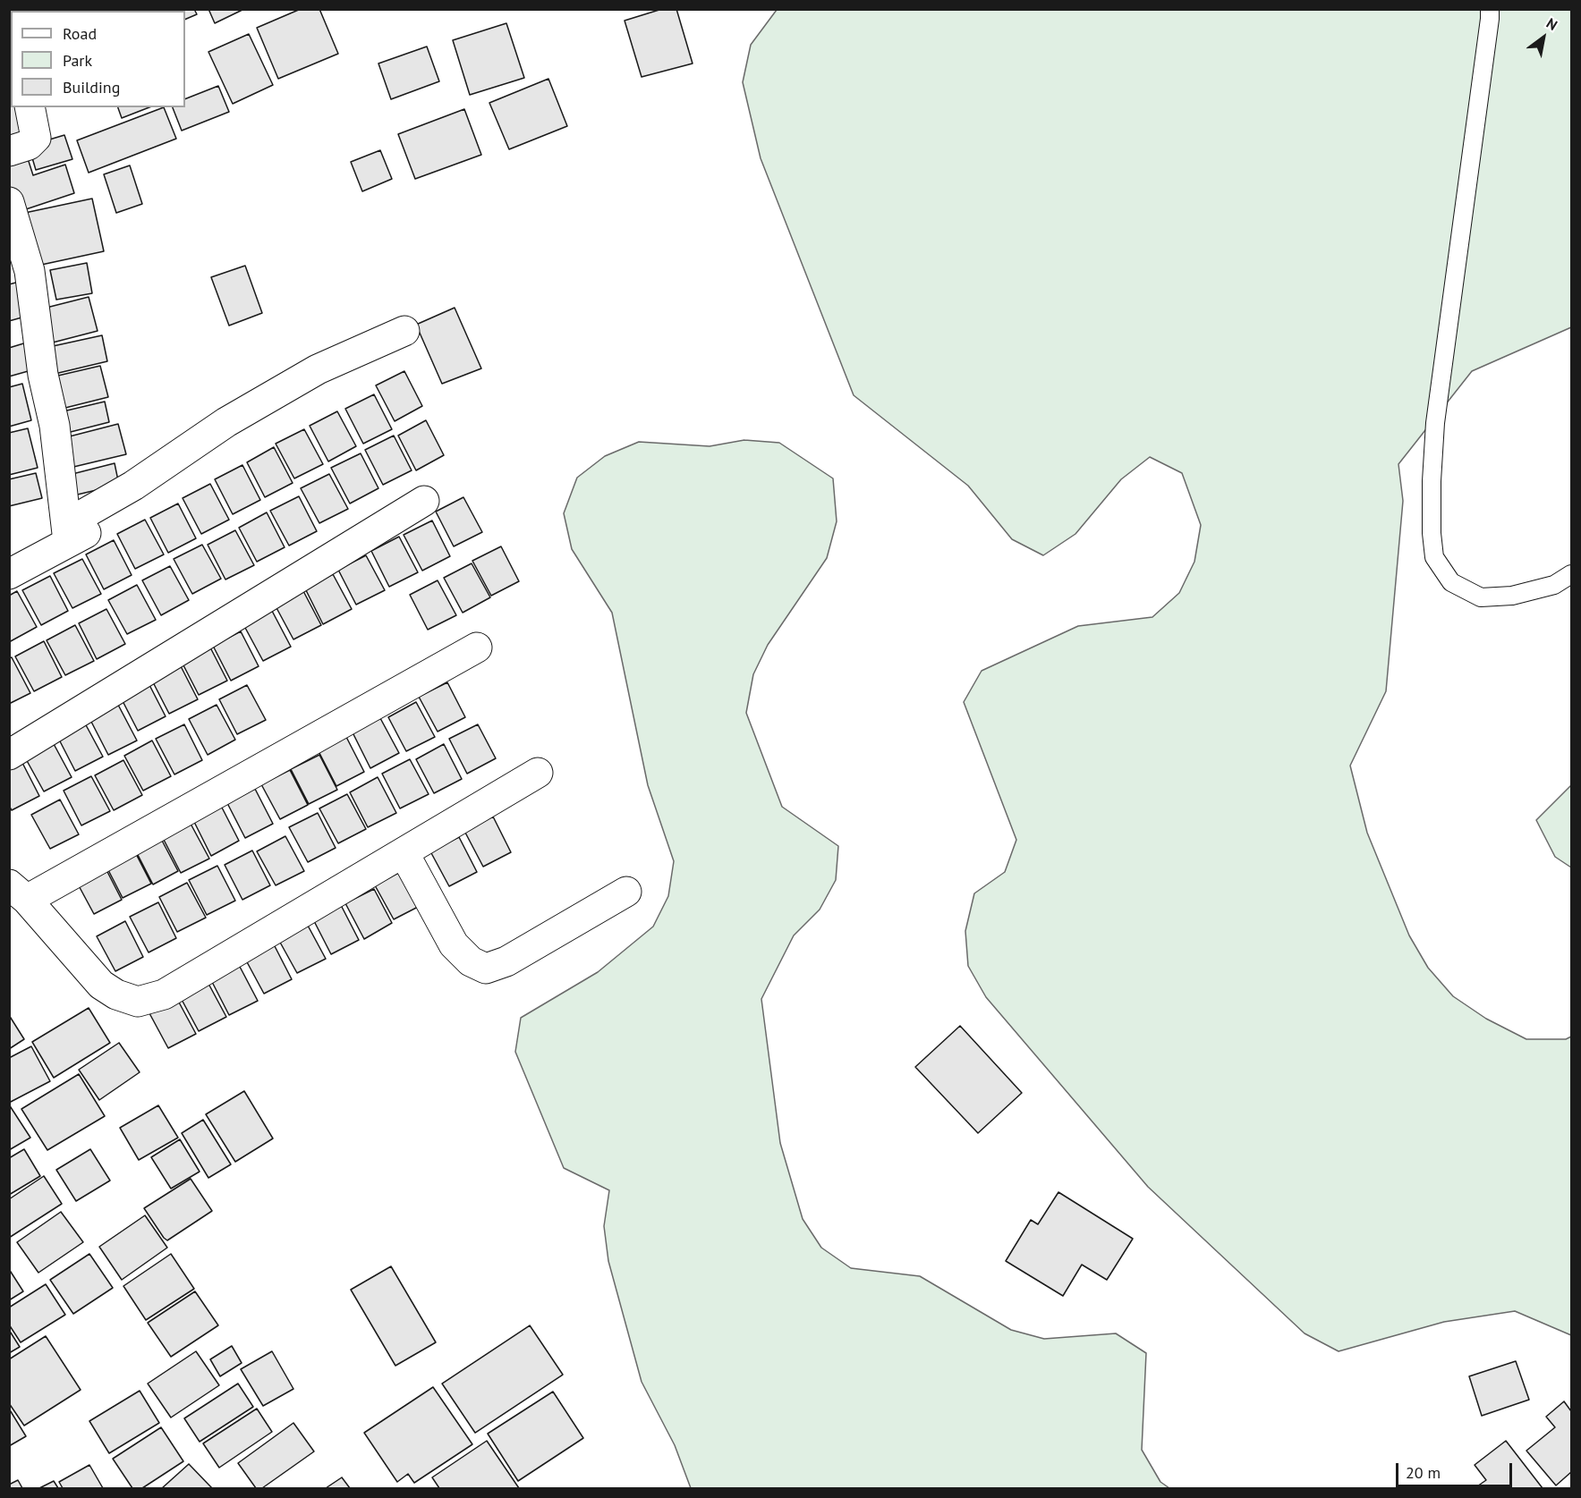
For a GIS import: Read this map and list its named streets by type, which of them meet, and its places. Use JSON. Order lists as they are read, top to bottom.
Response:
{
  "legend": ["Road", "Park", "Building"],
  "scale_bar": "20 m",
  "north": "top right"
}
